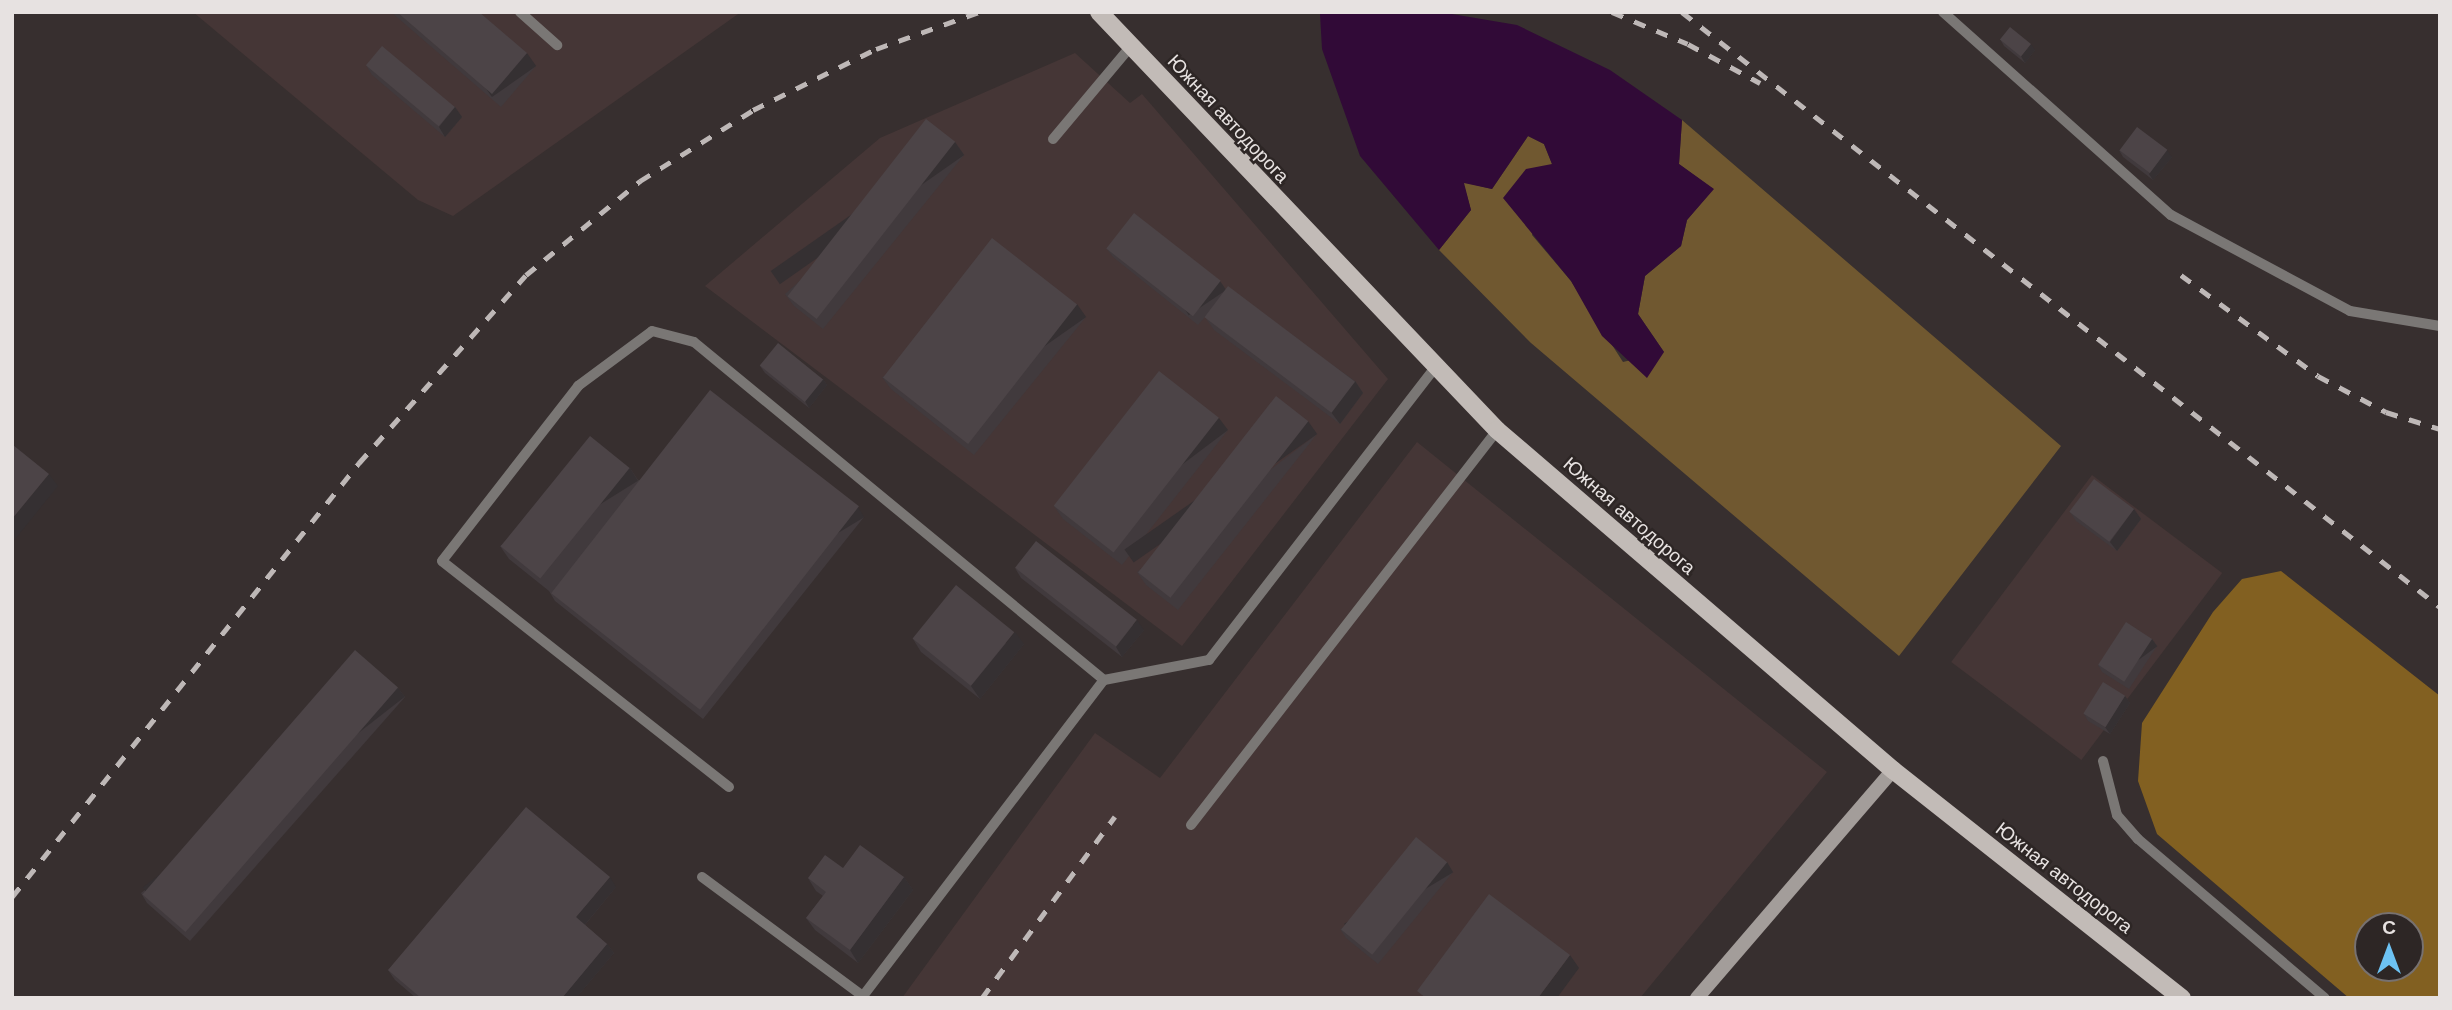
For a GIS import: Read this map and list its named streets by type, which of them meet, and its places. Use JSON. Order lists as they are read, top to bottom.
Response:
{
  "streets": {
    "main road": ["Южная автодорога"]
  },
  "north": "top"
}
